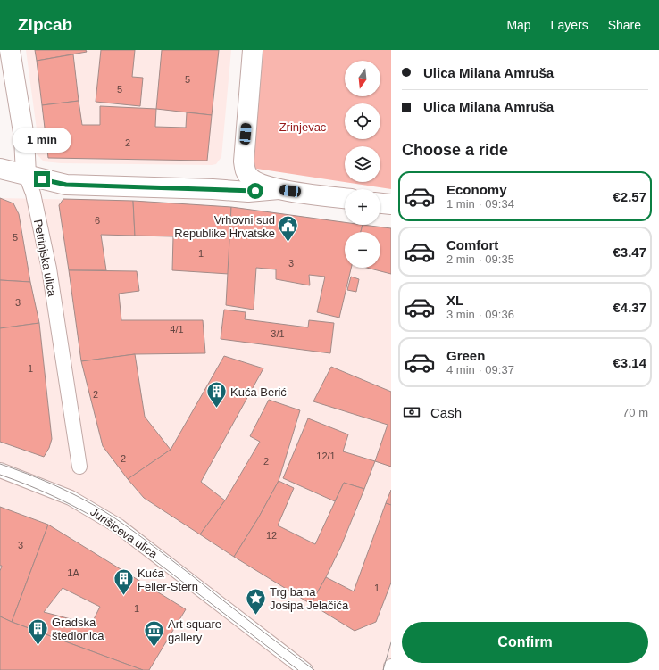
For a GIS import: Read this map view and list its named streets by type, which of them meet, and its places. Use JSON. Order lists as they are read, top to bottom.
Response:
{
  "streets": {
    "street": ["Petrinjska ulica", "Jurišićeva ulica"]
  },
  "parks": ["Zrinjevac"],
  "places": {
    "public building": ["Vrhovni sud Republike Hrvatske"],
    "building": ["Kuća Berić", "Kuća Feller-Stern", "Gradska štedionica"],
    "place": ["Trg bana Josipa Jelačića"],
    "museum": ["Art square gallery"]
  },
  "house_numbers": [
    "5",
    "5",
    "2",
    "6",
    "5",
    "1",
    "3",
    "3",
    "4/1",
    "3/1",
    "1",
    "2",
    "12/1",
    "2",
    "2",
    "12",
    "3",
    "1A",
    "1",
    "1"
  ],
  "north": "bottom",
  "page": {
    "header": "Zipcab",
    "nav": ["Map", "Layers", "Share"],
    "banner": ["Ulica Milana Amruša", "Ulica Milana Amruša"],
    "map_buttons": ["+", "−"],
    "bubble": "1 min",
    "heading": "Choose a ride",
    "list": [
      {
        "name": "Economy",
        "note": "1 min · 09:34",
        "value": "€2.57"
      },
      {
        "name": "Comfort",
        "note": "2 min · 09:35",
        "value": "€3.47"
      },
      {
        "name": "XL",
        "note": "3 min · 09:36",
        "value": "€4.37"
      },
      {
        "name": "Green",
        "note": "4 min · 09:37",
        "value": "€3.14"
      }
    ],
    "pay": ["Cash", "70 m"],
    "buttons": "Confirm"
  }
}
